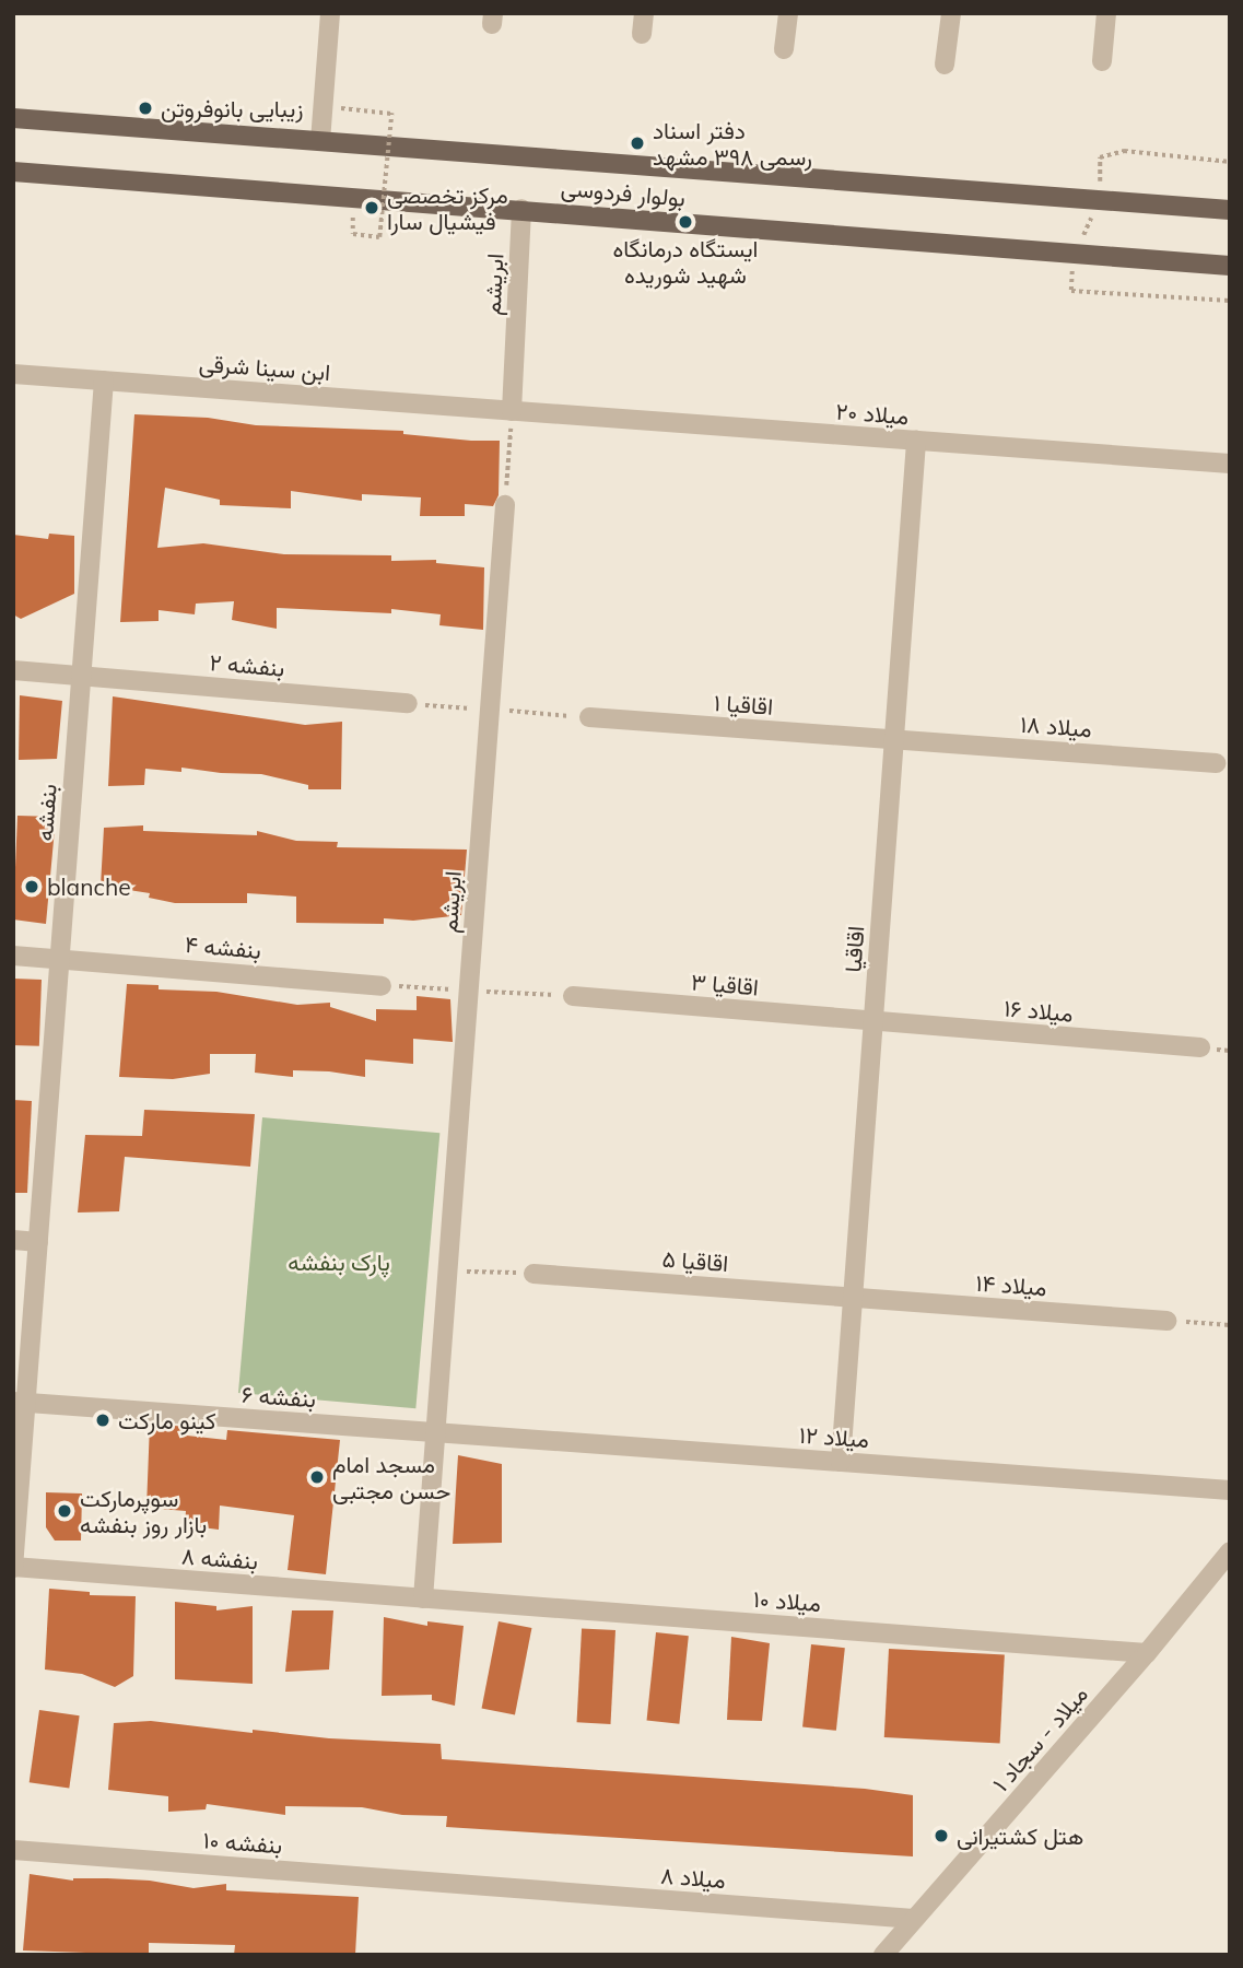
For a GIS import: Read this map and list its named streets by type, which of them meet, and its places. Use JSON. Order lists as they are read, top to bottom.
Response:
{
  "streets": {
    "main road": ["بولوار فردوسی"],
    "street": [
      "ابریشم",
      "ابن سینا شرقی",
      "میلاد ۲۰",
      "بنفشه ۲",
      "اقاقیا ۱",
      "میلاد ۱۸",
      "بنفشه",
      "بنفشه ۴",
      "اقاقیا",
      "اقاقیا ۳",
      "میلاد ۱۶",
      "اقاقیا ۵",
      "میلاد ۱۴",
      "بنفشه ۶",
      "میلاد ۱۲",
      "بنفشه ۸",
      "میلاد ۱۰",
      "میلاد - سجاد ۱",
      "بنفشه ۱۰",
      "میلاد ۸"
    ]
  },
  "crossings": [
    ["بولوار فردوسی", "ابریشم"],
    ["ابریشم", "ابن سینا شرقی"],
    ["ابریشم", "میلاد ۲۰"],
    ["ابریشم", "بنفشه ۶"],
    ["ابریشم", "میلاد ۱۲"],
    ["ابریشم", "بنفشه ۸"],
    ["ابریشم", "میلاد ۱۰"],
    ["ابن سینا شرقی", "میلاد ۲۰"],
    ["ابن سینا شرقی", "بنفشه"],
    ["میلاد ۲۰", "اقاقیا"],
    ["بنفشه ۲", "بنفشه"],
    ["اقاقیا ۱", "میلاد ۱۸"],
    ["اقاقیا ۱", "اقاقیا"],
    ["میلاد ۱۸", "اقاقیا"],
    ["بنفشه", "بنفشه ۴"],
    ["بنفشه", "بنفشه ۶"],
    ["بنفشه", "بنفشه ۸"],
    ["اقاقیا", "اقاقیا ۳"],
    ["اقاقیا", "میلاد ۱۶"],
    ["اقاقیا", "اقاقیا ۵"],
    ["اقاقیا", "میلاد ۱۴"],
    ["اقاقیا", "میلاد ۱۲"],
    ["اقاقیا ۳", "میلاد ۱۶"],
    ["اقاقیا ۵", "میلاد ۱۴"],
    ["بنفشه ۶", "میلاد ۱۲"],
    ["بنفشه ۸", "میلاد ۱۰"],
    ["میلاد ۱۰", "میلاد - سجاد ۱"],
    ["میلاد - سجاد ۱", "میلاد ۸"],
    ["بنفشه ۱۰", "میلاد ۸"]
  ],
  "parks": ["پارک بنفشه"],
  "places": [
    "زیبایی بانوفروتن",
    "دفتر اسناد رسمی ۳۹۸ مشهد",
    "مرکز تخصصی فیشیال سارا",
    "ایستگاه درمانگاه شهید شوریده",
    "blanche",
    "کینو مارکت",
    "مسجد امام حسن مجتبی",
    "سوپرمارکت بازار روز بنفشه",
    "هتل کشتیرانی"
  ]
}
